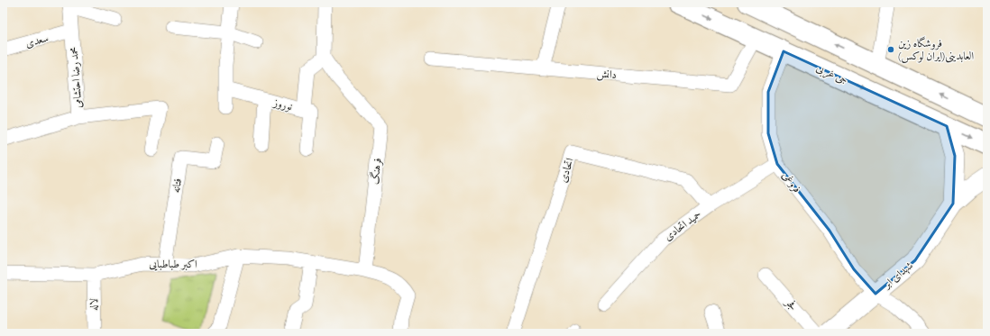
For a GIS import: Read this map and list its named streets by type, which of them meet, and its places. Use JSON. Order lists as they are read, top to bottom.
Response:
{
  "streets": {
    "main road": ["جی غربی", "شهدای ابر"],
    "street": [
      "سعدی",
      "دانش",
      "محمد رضا احتشامی",
      "نوروز",
      "اتحادی",
      "فرهنگ",
      "فروغی",
      "فتانه",
      "حمید اتحادی",
      "اکبر طباطبایی",
      "لاله",
      "فجر"
    ]
  },
  "crossings": [
    ["سعدی", "محمد رضا احتشامی"],
    ["دانش", "جی غربی"],
    ["جی غربی", "فروغی"],
    ["نوروز", "فرهنگ"],
    ["اتحادی", "حمید اتحادی"],
    ["فرهنگ", "اکبر طباطبایی"],
    ["فروغی", "حمید اتحادی"],
    ["فروغی", "شهدای ابر"],
    ["فتانه", "اکبر طباطبایی"],
    ["اکبر طباطبایی", "لاله"]
  ],
  "places": ["فروشگاه زین العابدینی(ایران لوکس)"]
}
